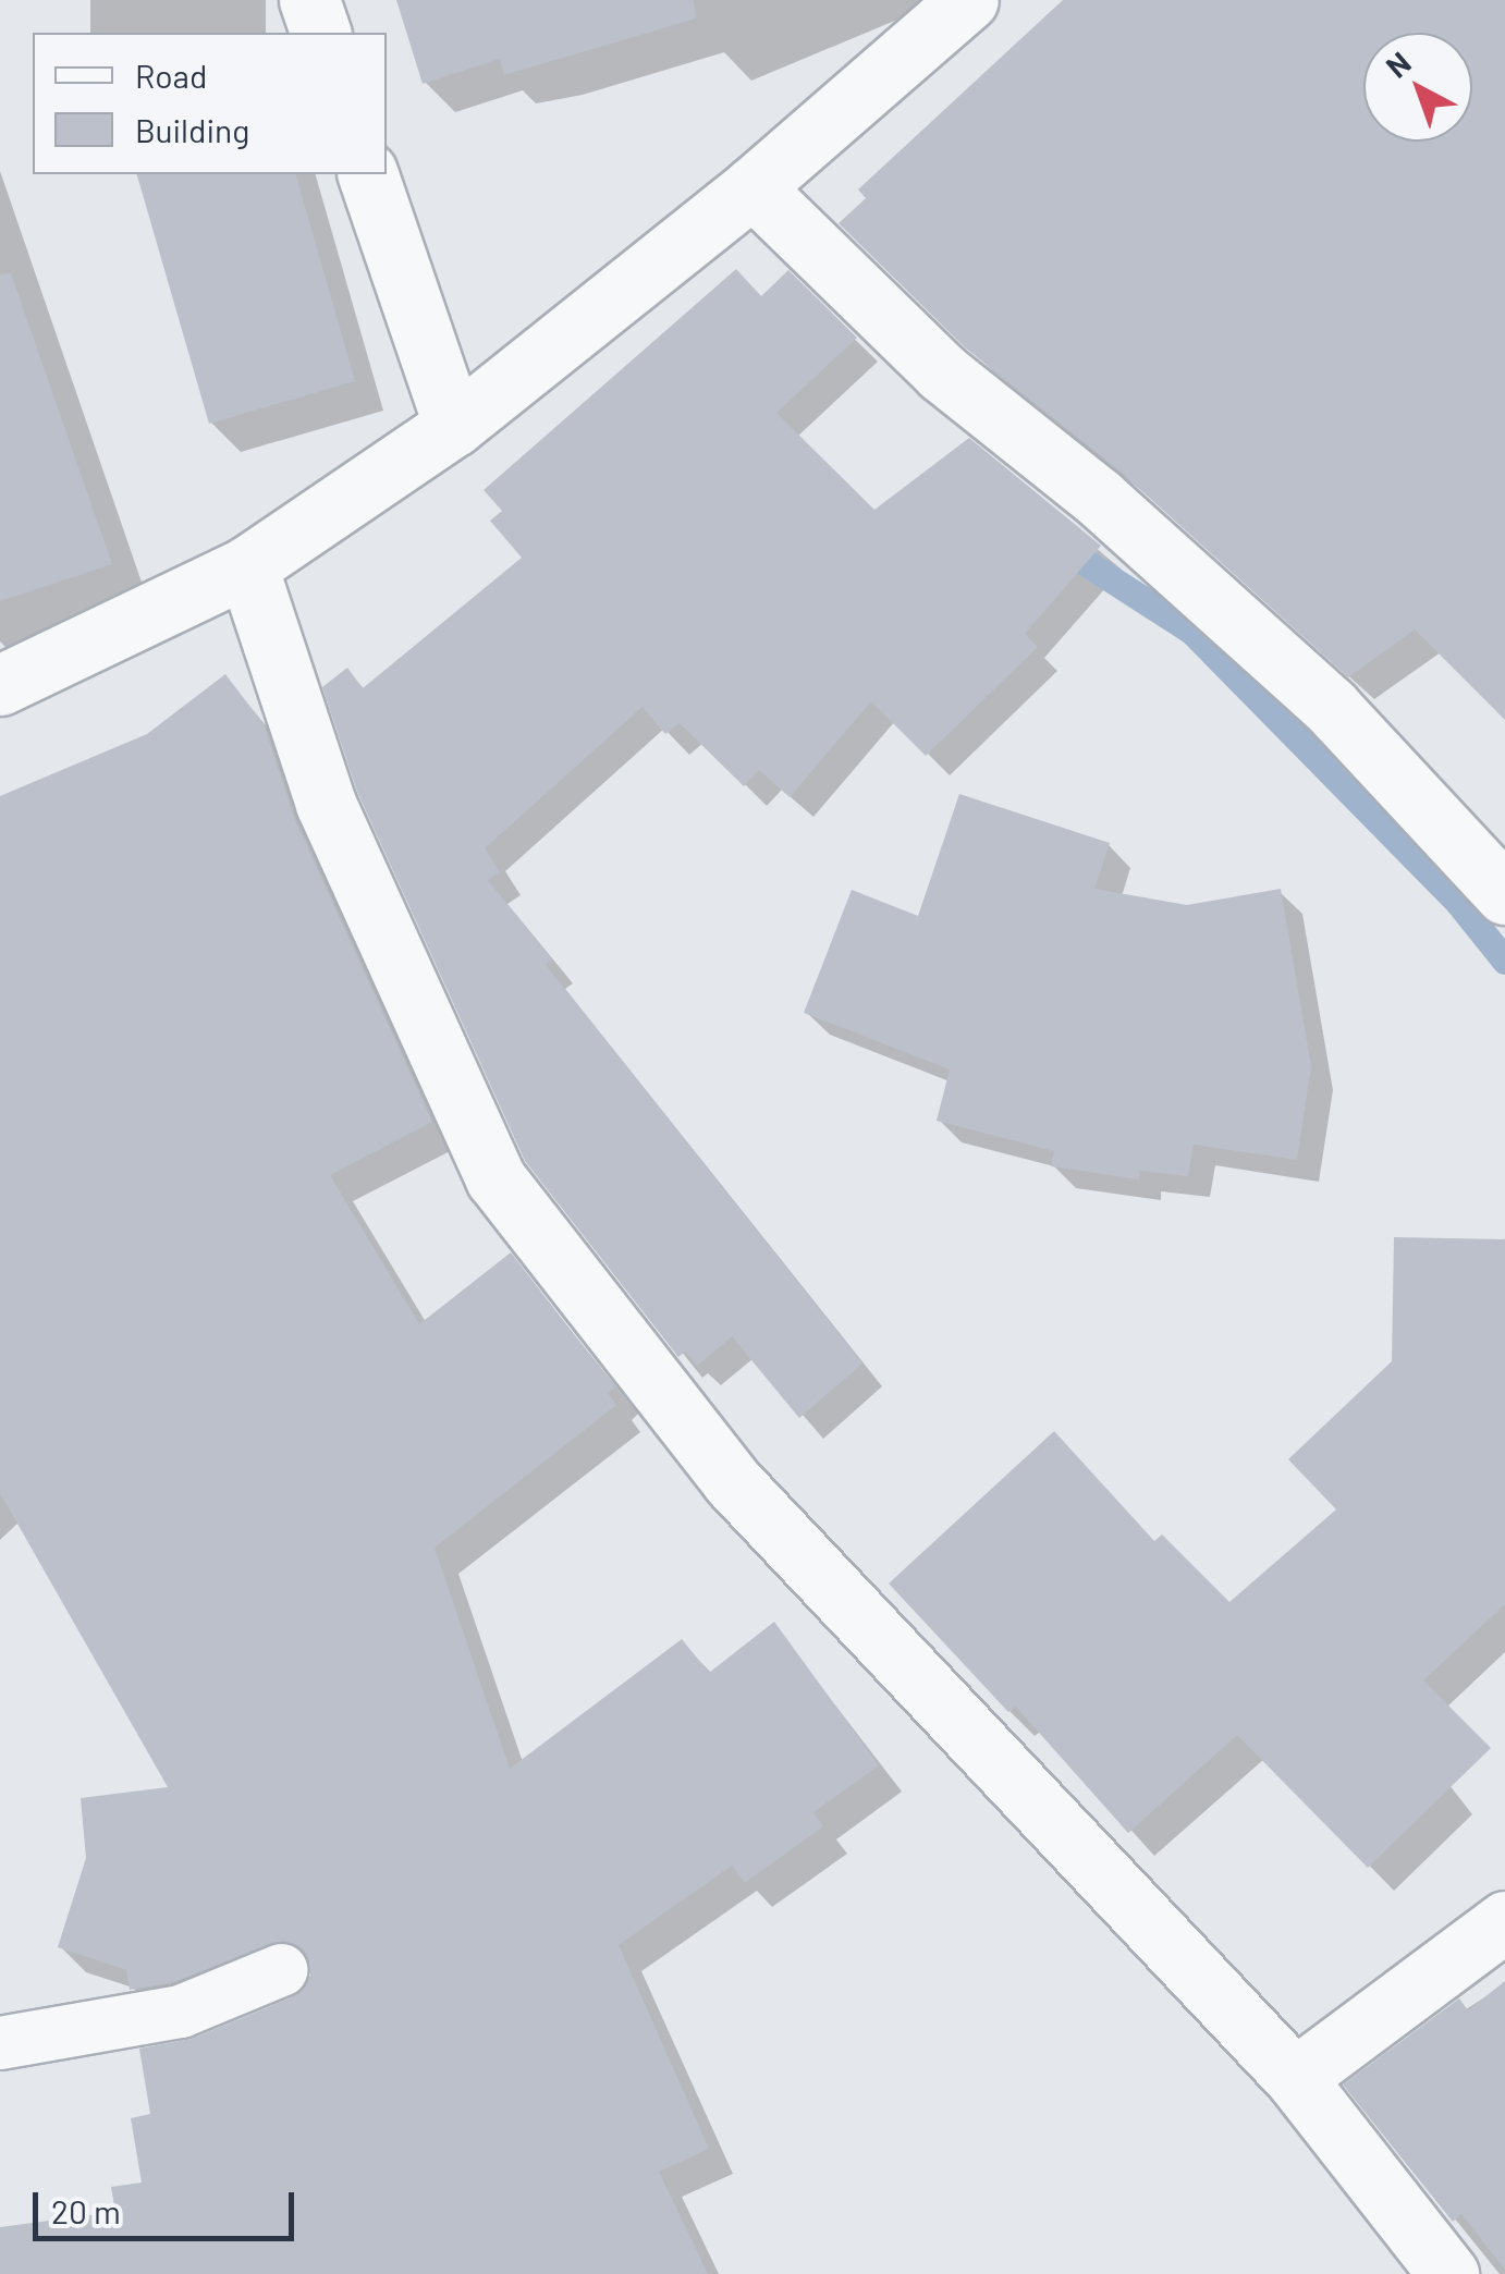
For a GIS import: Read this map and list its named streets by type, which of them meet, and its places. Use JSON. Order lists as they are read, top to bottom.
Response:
{
  "legend": ["Road", "Building"],
  "scale_bar": "20 m",
  "north": "top left"
}
